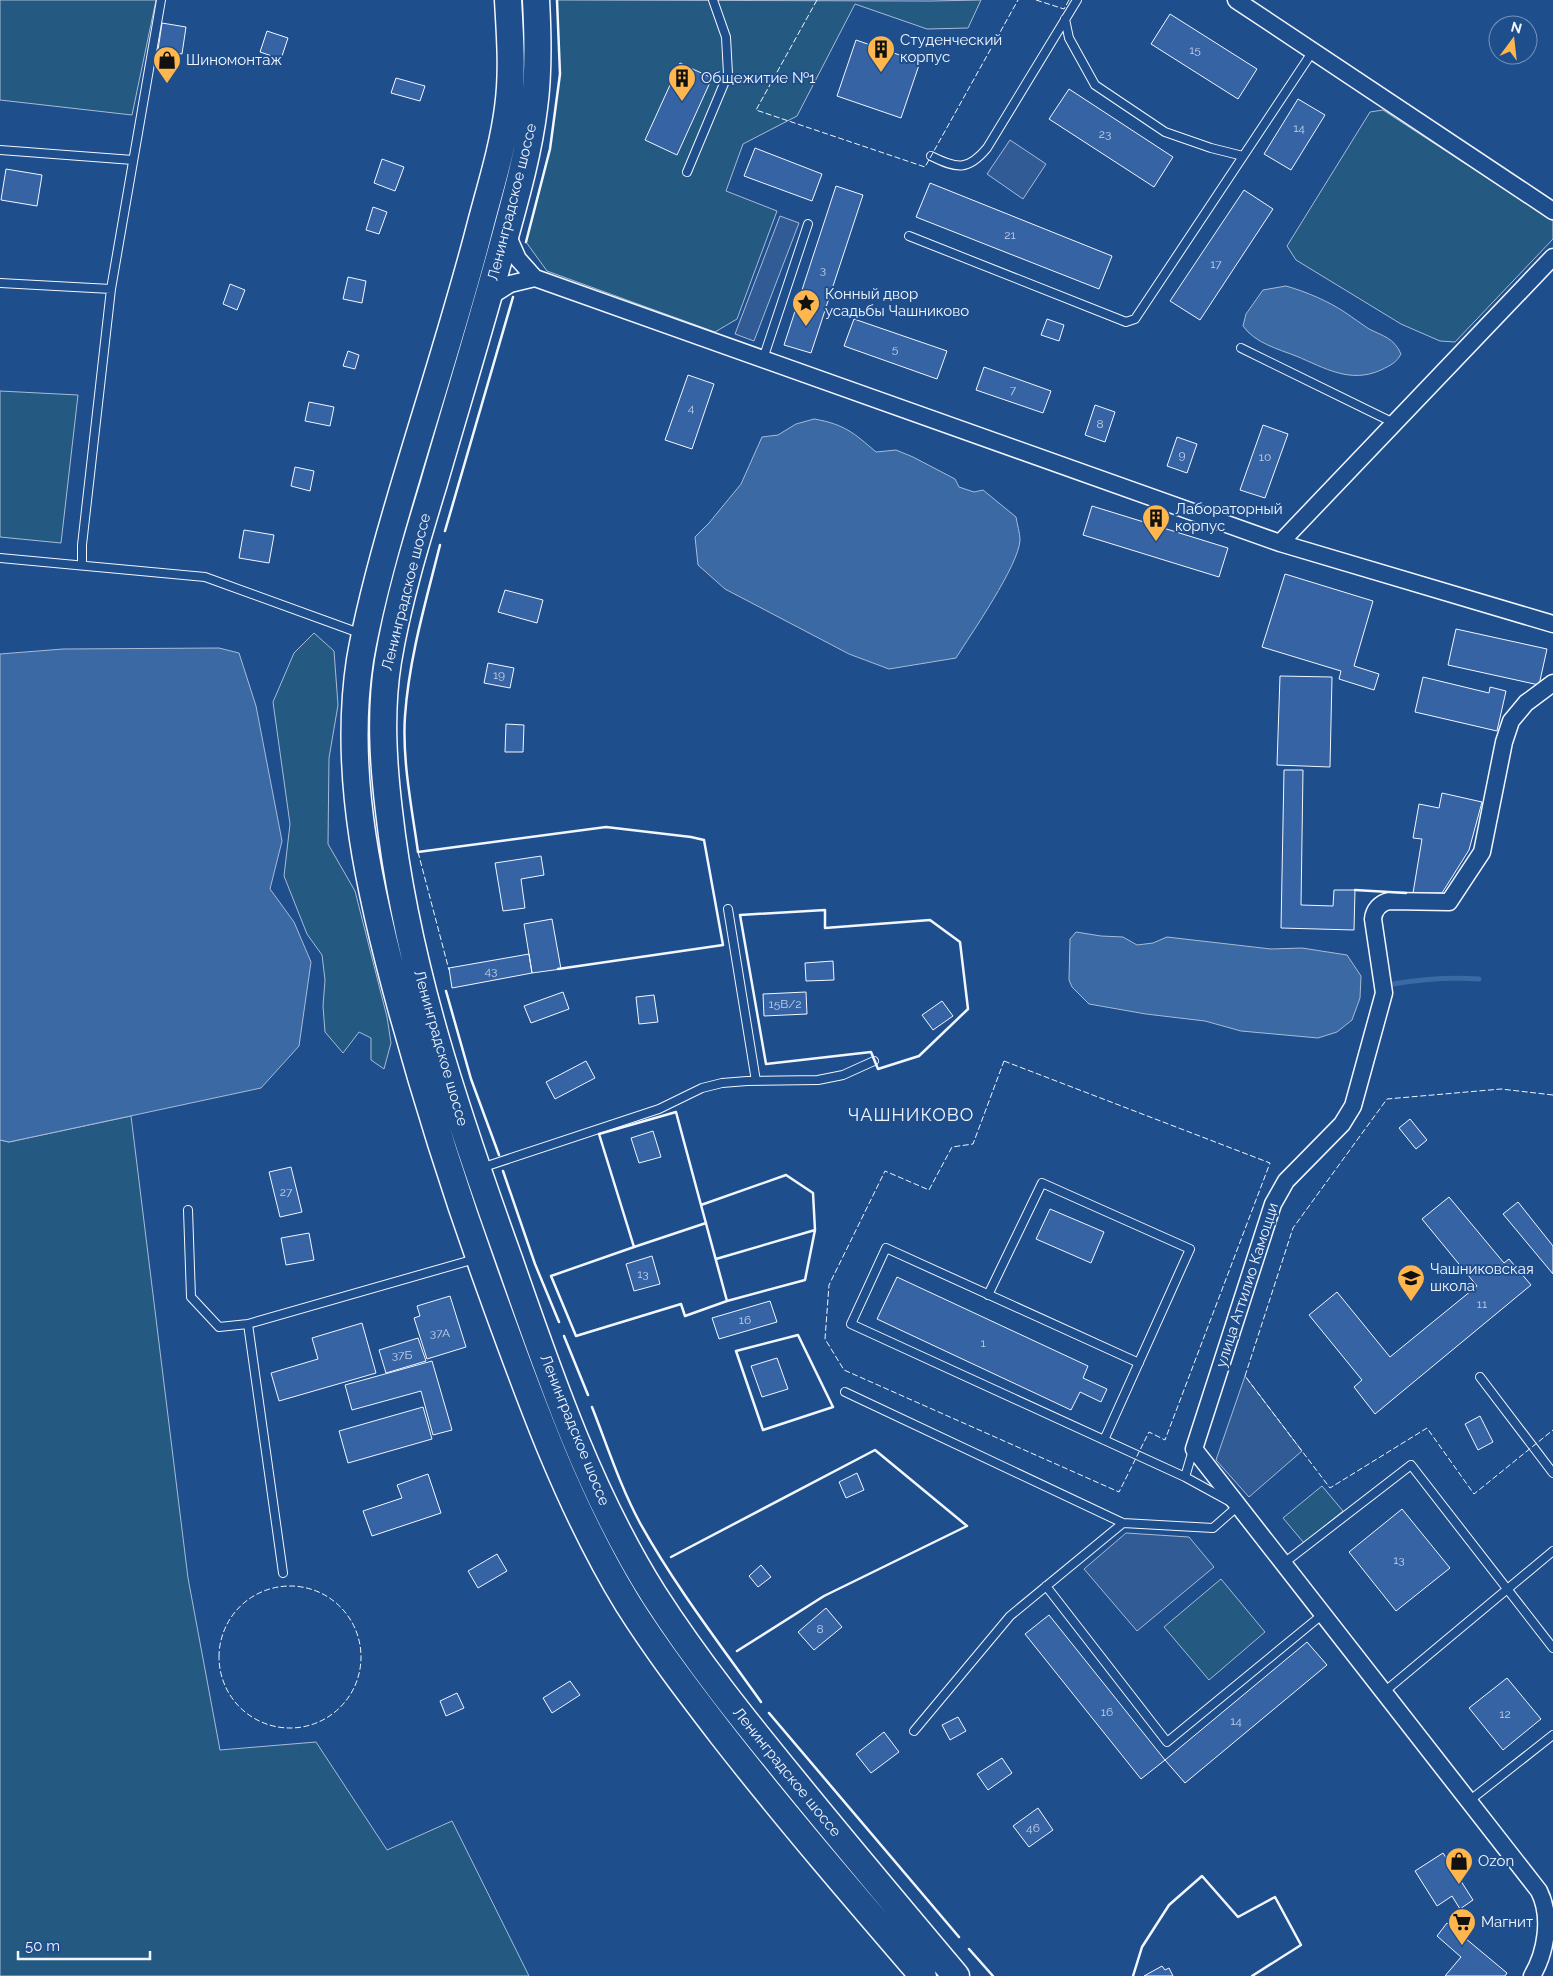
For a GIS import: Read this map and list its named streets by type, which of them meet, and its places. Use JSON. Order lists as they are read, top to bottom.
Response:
{
  "streets": {
    "highway": ["Ленинградское шоссе"],
    "street": ["улица Аттилио Камоцци"]
  },
  "districts": ["ЧАШНИКОВО"],
  "places": {
    "building": ["Студенческий корпус", "Общежитие №1", "Лабораторный корпус"],
    "shop": ["Шиномонтаж", "Ozon"],
    "place": ["Конный двор усадьбы Чашниково"],
    "school or university": ["Чашниковская школа"],
    "supermarket": ["Магнит"]
  },
  "house_numbers": [
    "15",
    "14",
    "23",
    "21",
    "17",
    "3",
    "5",
    "7",
    "4",
    "8",
    "9",
    "10",
    "19",
    "43",
    "15В/2",
    "27",
    "13",
    "11",
    "16",
    "37А",
    "1",
    "37Б",
    "13",
    "8",
    "16",
    "12",
    "14",
    "46"
  ],
  "scale_bar": "50 m",
  "north": "top"
}
